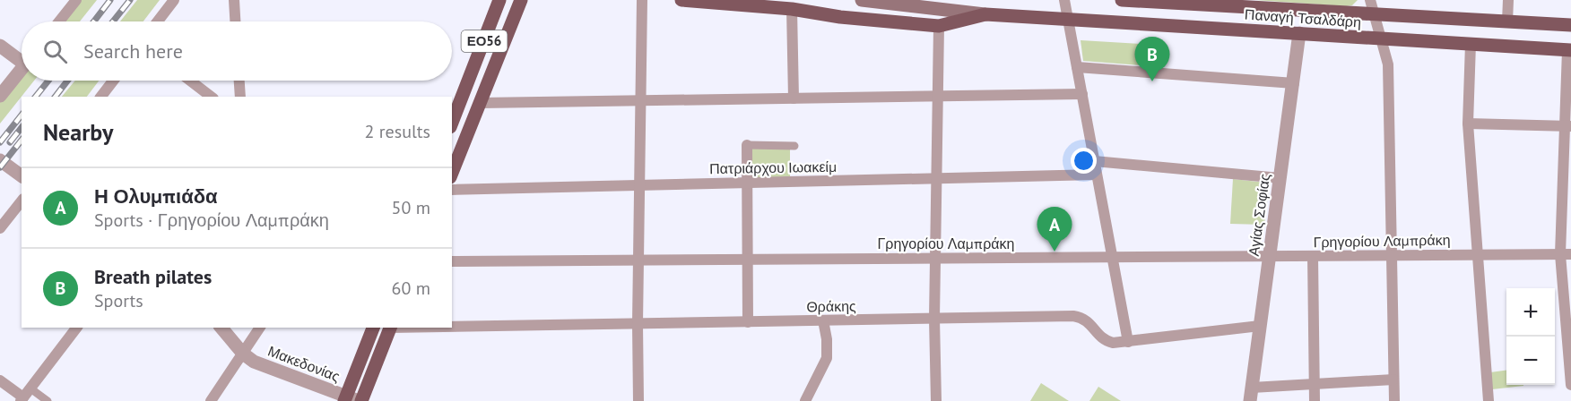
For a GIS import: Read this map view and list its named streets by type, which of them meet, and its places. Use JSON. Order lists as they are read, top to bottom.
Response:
{
  "streets": {
    "main road": ["Παναγή Τσαλδάρη", "ΕΟ56"],
    "street": [
      "Πατριάρχου Ιωακείμ",
      "Αγίας Σοφίας",
      "Γρηγορίου Λαμπράκη",
      "Θράκης",
      "Μακεδονίας"
    ]
  },
  "crossings": [
    ["Παναγή Τσαλδάρη", "Αγίας Σοφίας"],
    ["Αγίας Σοφίας", "Γρηγορίου Λαμπράκη"],
    ["Αγίας Σοφίας", "Θράκης"]
  ],
  "page": {
    "search": "Search here",
    "pins": ["B", "A"],
    "heading": ["Nearby", "2 results"],
    "list": [
      {
        "mark": "A",
        "name": "Η Ολυμπιάδα",
        "note": "Sports · Γρηγορίου Λαμπράκη",
        "value": "50 m"
      },
      {
        "mark": "B",
        "name": "Breath pilates",
        "note": "Sports",
        "value": "60 m"
      }
    ],
    "map_buttons": ["+", "−"]
  }
}
